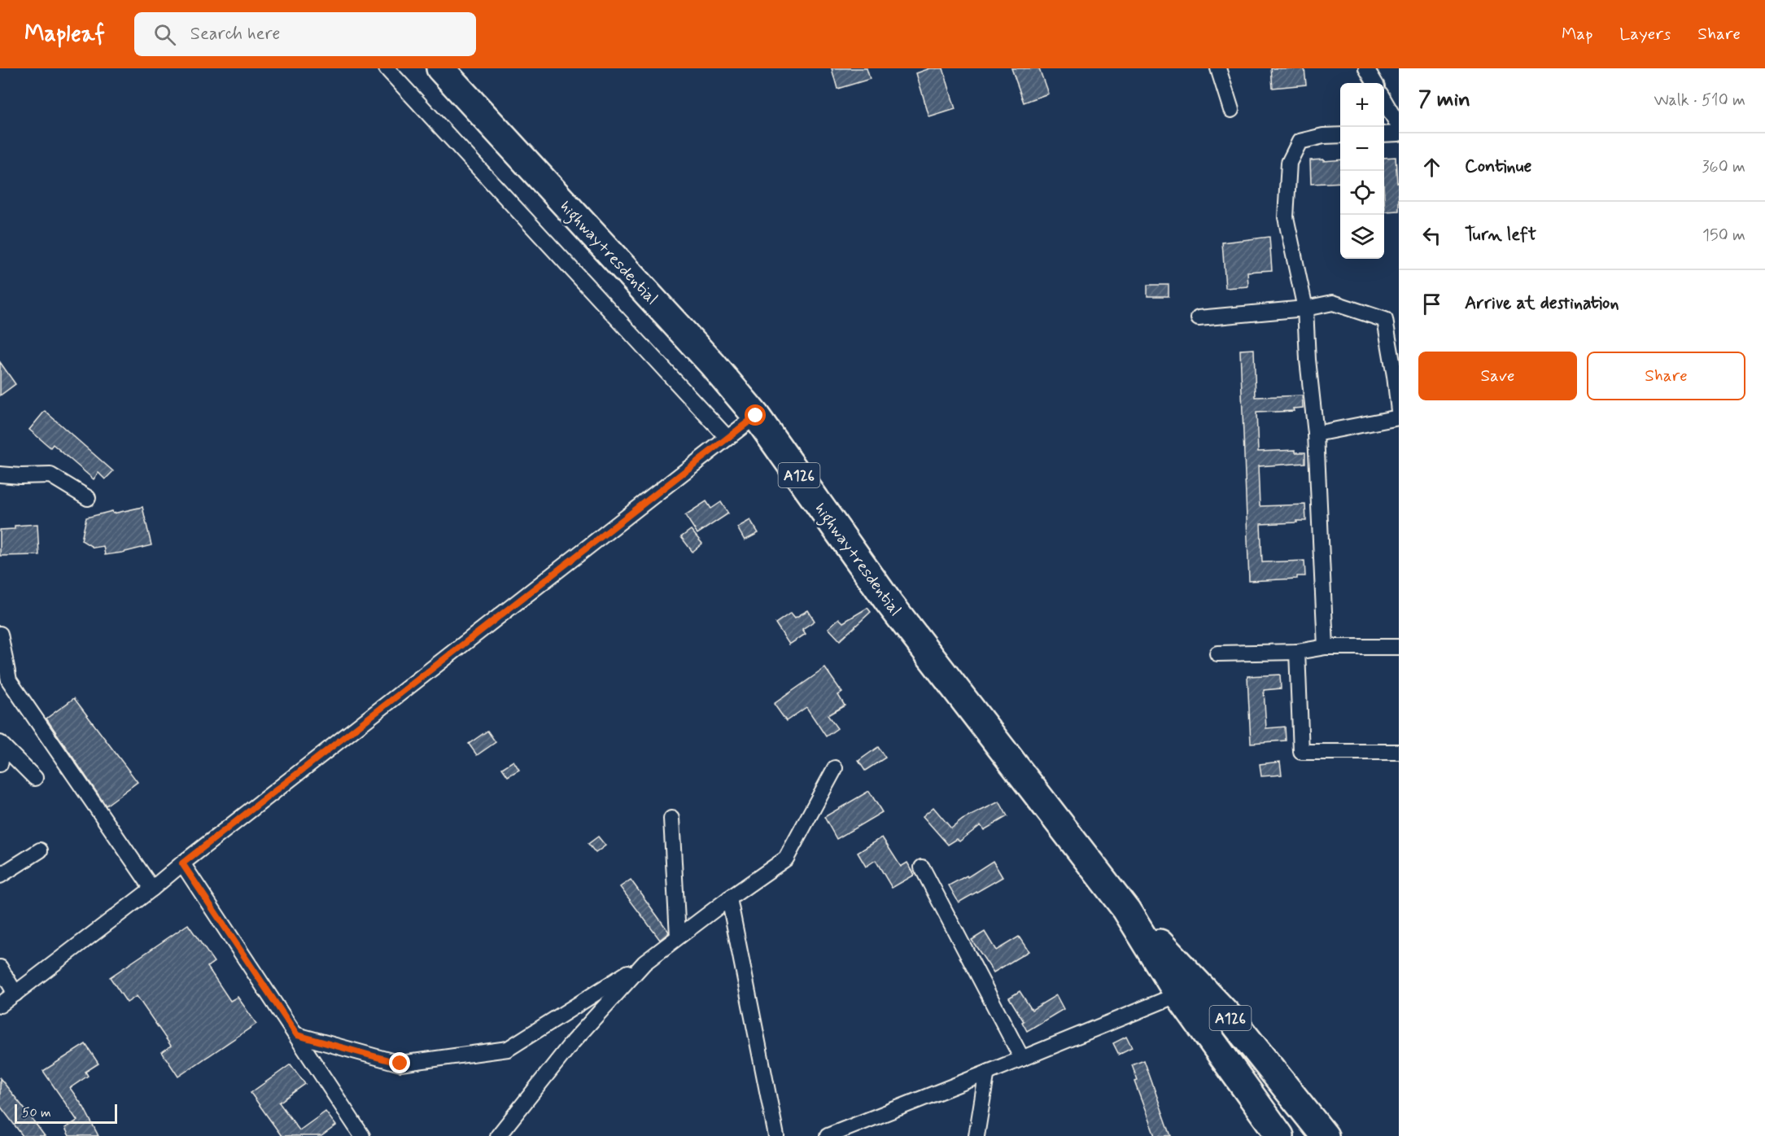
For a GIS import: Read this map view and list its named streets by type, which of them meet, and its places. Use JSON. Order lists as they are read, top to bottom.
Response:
{
  "streets": {
    "highway": ["highway+resdential", "A126"]
  },
  "crossings": [
    ["highway+resdential", "A126"]
  ],
  "scale_bar": "50 m",
  "page": {
    "header": "Mapleaf",
    "search": "Search here",
    "nav": ["Map", "Layers", "Share"],
    "heading": ["7 min", "Walk · 510 m"],
    "map_buttons": ["+", "−"],
    "list": [
      ["Continue", "360 m"],
      ["Turn left", "150 m"],
      "Arrive at destination"
    ],
    "buttons": ["Save", "Share"],
    "scale": "50 m"
  }
}
